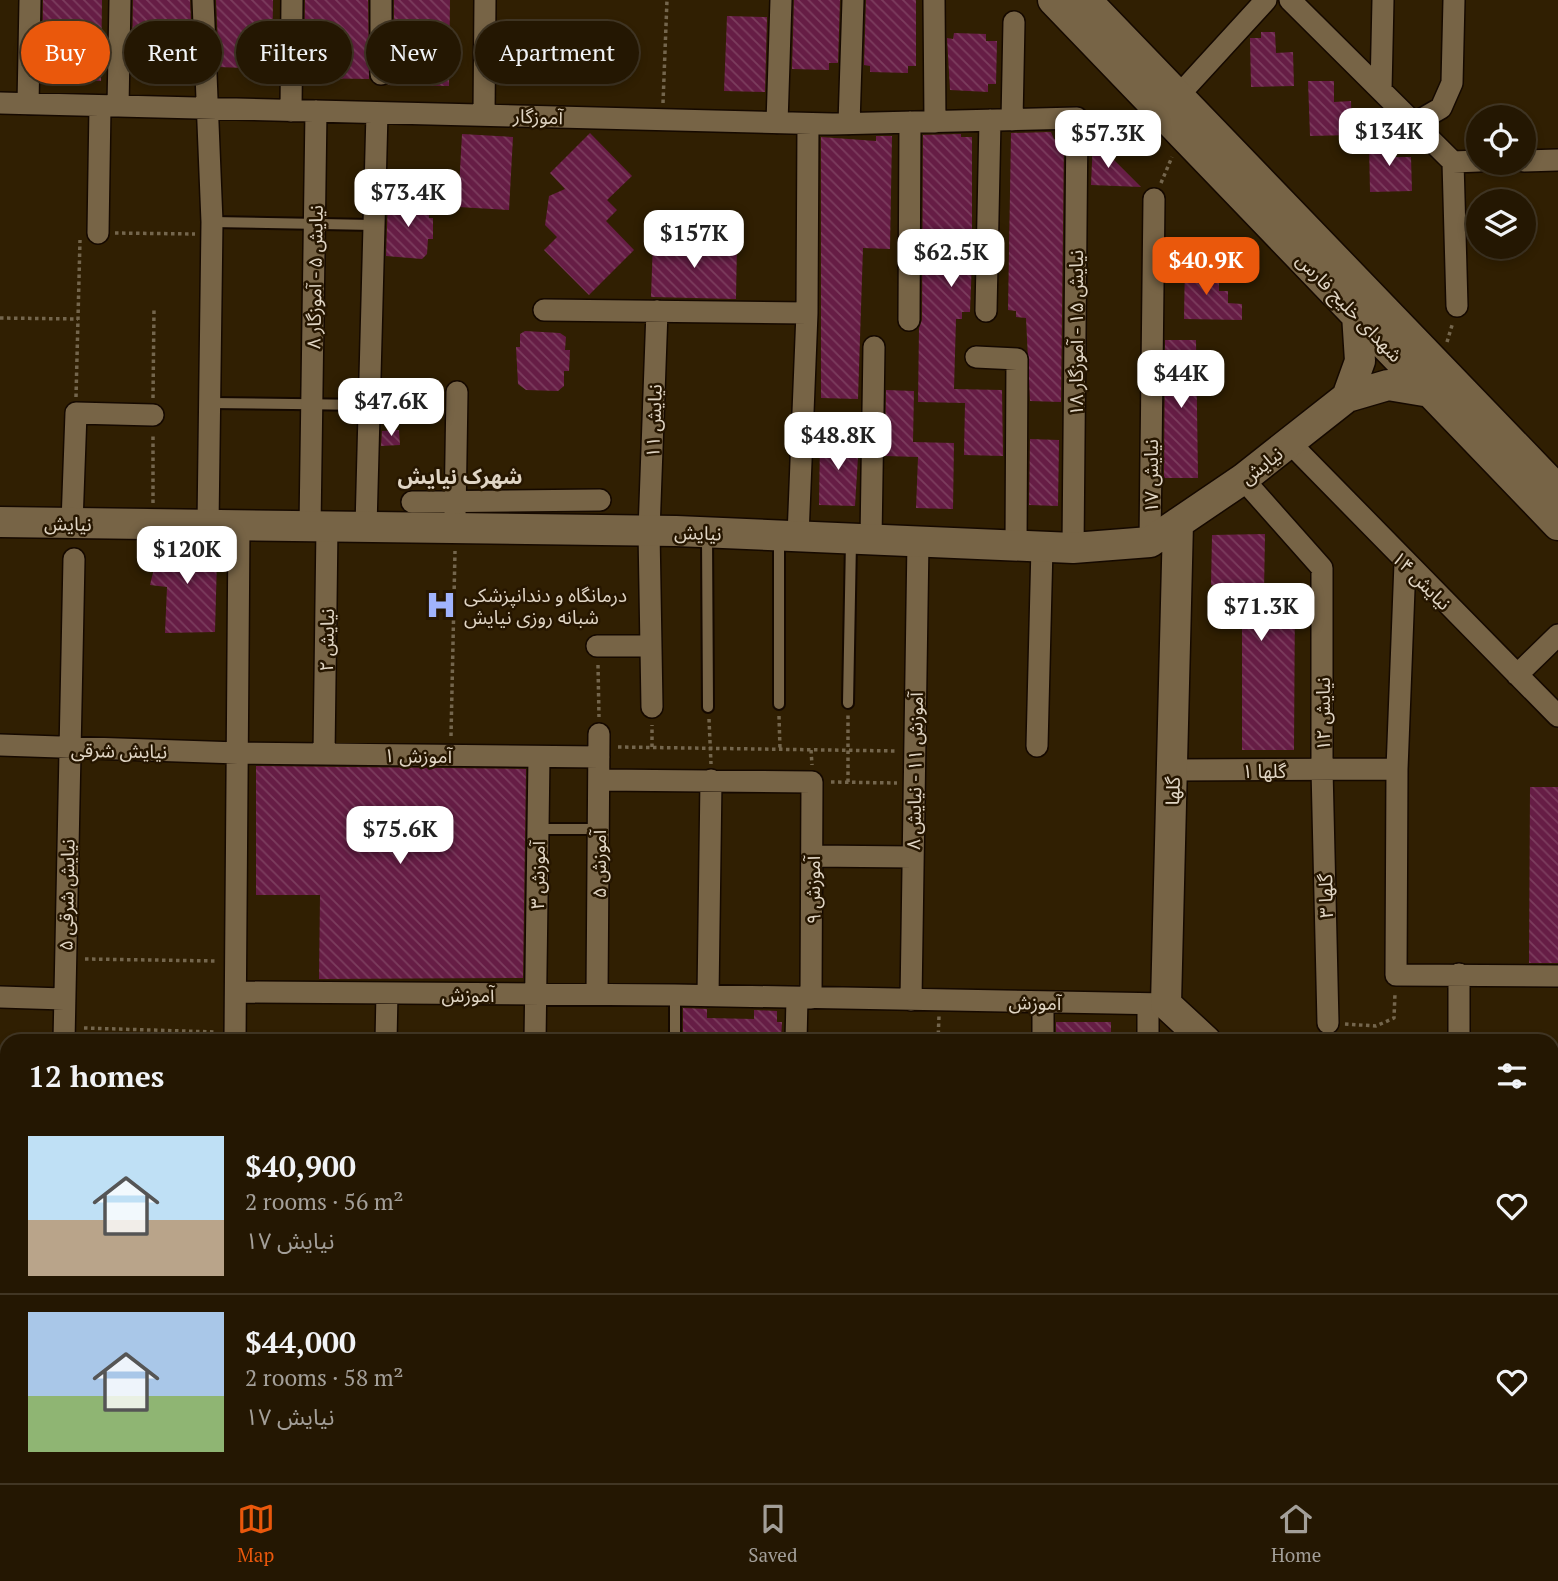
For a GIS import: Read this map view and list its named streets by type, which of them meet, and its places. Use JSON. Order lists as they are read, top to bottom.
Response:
{
  "streets": {
    "street": [
      "آموزگار",
      "نیایش ۵ - آموزگار ۸",
      "شهدای خلیج فارس",
      "نیایش ۱۵ - آموزگار ۱۸",
      "نیایش ۱۱",
      "نیایش",
      "نیایش ۱۷",
      "نیایش ۱۴",
      "نیایش ۲",
      "نیایش ۱۲",
      "نیایش شرقی",
      "آموزش ۱",
      "گلها ۱",
      "آموزش ۱۱ - نیایش ۸",
      "گلها",
      "آموزش ۵",
      "آموزش ۳",
      "آموزش ۹",
      "نیایش شرقی ۵",
      "گلها ۳",
      "آموزش"
    ]
  },
  "crossings": [
    ["آموزگار", "نیایش ۵ - آموزگار ۸"],
    ["آموزگار", "نیایش ۱۵ - آموزگار ۱۸"],
    ["نیایش ۵ - آموزگار ۸", "نیایش"],
    ["نیایش ۵ - آموزگار ۸", "نیایش ۲"],
    ["شهدای خلیج فارس", "نیایش"],
    ["نیایش ۱۵ - آموزگار ۱۸", "نیایش"],
    ["نیایش ۱۱", "نیایش"],
    ["نیایش", "نیایش ۱۷"],
    ["نیایش", "نیایش ۱۴"],
    ["نیایش", "نیایش ۲"],
    ["نیایش", "نیایش ۱۲"],
    ["نیایش", "آموزش ۱۱ - نیایش ۸"],
    ["نیایش", "گلها"],
    ["نیایش ۲", "آموزش ۱"],
    ["نیایش ۱۲", "گلها ۱"],
    ["نیایش ۱۲", "گلها ۳"],
    ["نیایش شرقی", "آموزش ۱"],
    ["نیایش شرقی", "نیایش شرقی ۵"],
    ["آموزش ۱", "آموزش ۵"],
    ["آموزش ۱", "آموزش ۳"],
    ["گلها ۱", "گلها"],
    ["گلها ۱", "گلها ۳"],
    ["آموزش ۱۱ - نیایش ۸", "آموزش"],
    ["گلها", "آموزش"],
    ["آموزش ۵", "آموزش"],
    ["آموزش ۳", "آموزش"],
    ["آموزش ۹", "آموزش"]
  ],
  "districts": ["شهرک نیایش"],
  "places": {
    "hospital": ["درمانگاه و دندانپزشکی شبانه روزی نیایش"]
  },
  "page": {
    "chip": [
      "Buy",
      "Rent",
      "Filters",
      "New",
      "Apartment"
    ],
    "price": [
      "$134K",
      "$57.3K",
      "$73.4K",
      "$157K",
      "$62.5K",
      "$40.9K",
      "$44K",
      "$47.6K",
      "$48.8K",
      "$120K",
      "$71.3K",
      "$75.6K"
    ],
    "heading": "12 homes",
    "list": [
      {
        "name": "$40,900",
        "note": "2 rooms · 56 m² · نیایش ۱۷"
      },
      {
        "name": "$44,000",
        "note": "2 rooms · 58 m² · نیایش ۱۷"
      }
    ],
    "tabs": ["Map", "Saved", "Home"]
  }
}
